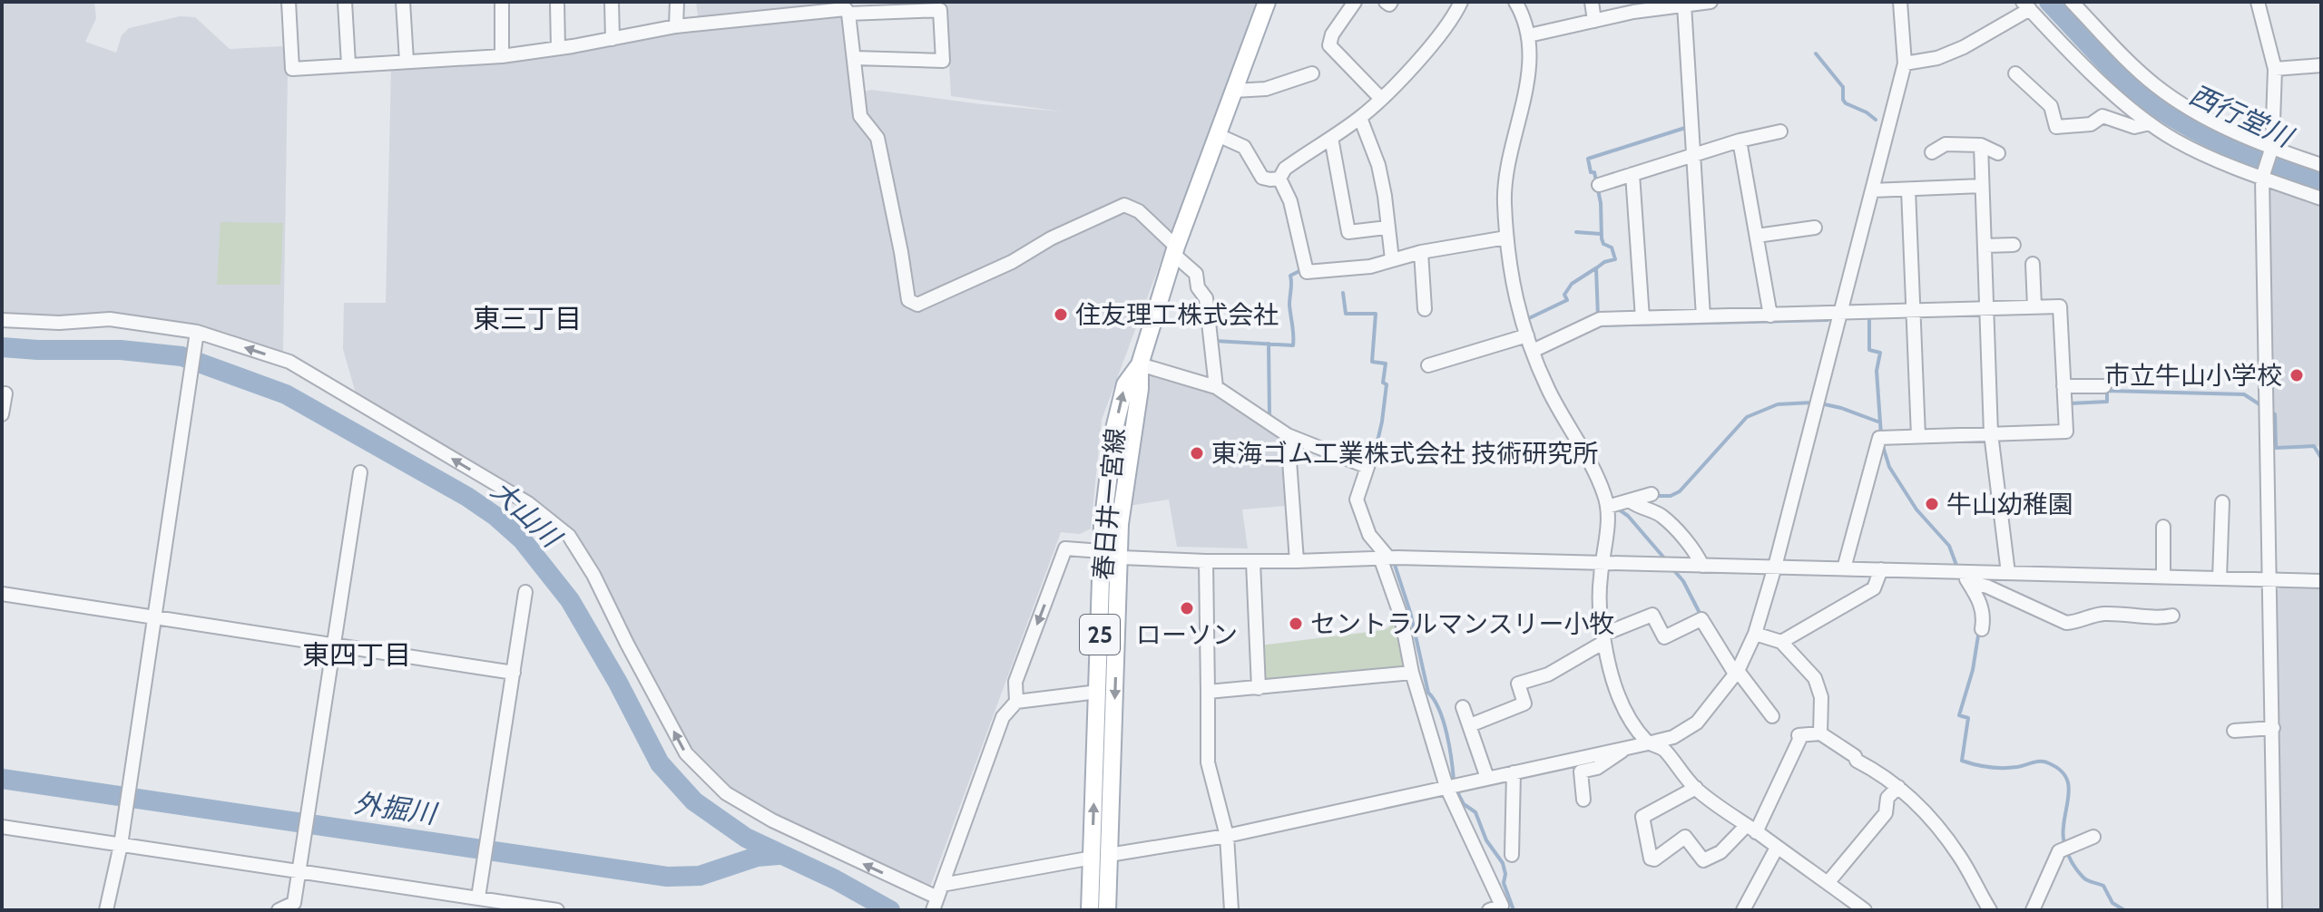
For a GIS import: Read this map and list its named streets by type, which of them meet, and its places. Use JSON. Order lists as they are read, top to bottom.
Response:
{
  "streets": {
    "main road": ["春日井一宮線", "25"]
  },
  "districts": ["東三丁目", "東四丁目"],
  "water": ["西行堂川", "大山川", "外掘川"],
  "places": [
    "住友理工株式会社",
    "市立牛山小学校",
    "東海ゴム工業株式会社 技術研究所",
    "牛山幼稚園",
    "ローソン",
    "セントラルマンスリー小牧"
  ]
}
